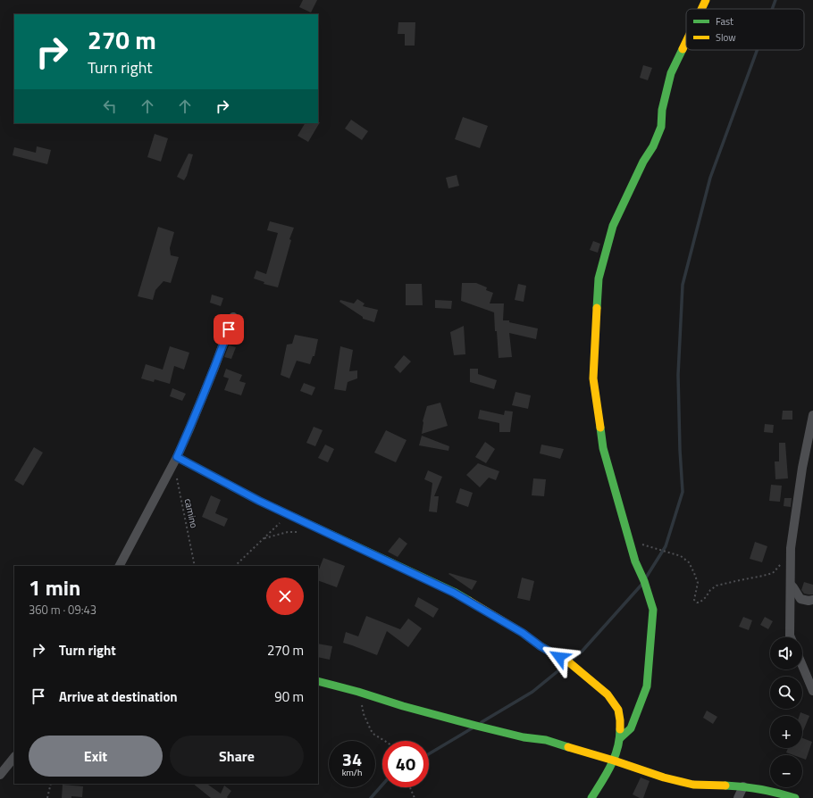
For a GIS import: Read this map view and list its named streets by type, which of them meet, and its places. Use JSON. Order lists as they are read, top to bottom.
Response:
{
  "streets": {
    "path": ["camino"]
  },
  "legend": ["Fast", "Slow"],
  "page": {
    "turn": ["270 m", "Turn right"],
    "heading": ["1 min", "360 m · 09:43"],
    "list": [
      {
        "name": "Turn right",
        "value": "270 m"
      },
      {
        "name": "Arrive at destination",
        "value": "90 m"
      }
    ],
    "map_buttons": ["+", "−"],
    "buttons": ["Exit", "Share"],
    "speed": "34 km/h",
    "limit": "40"
  }
}
